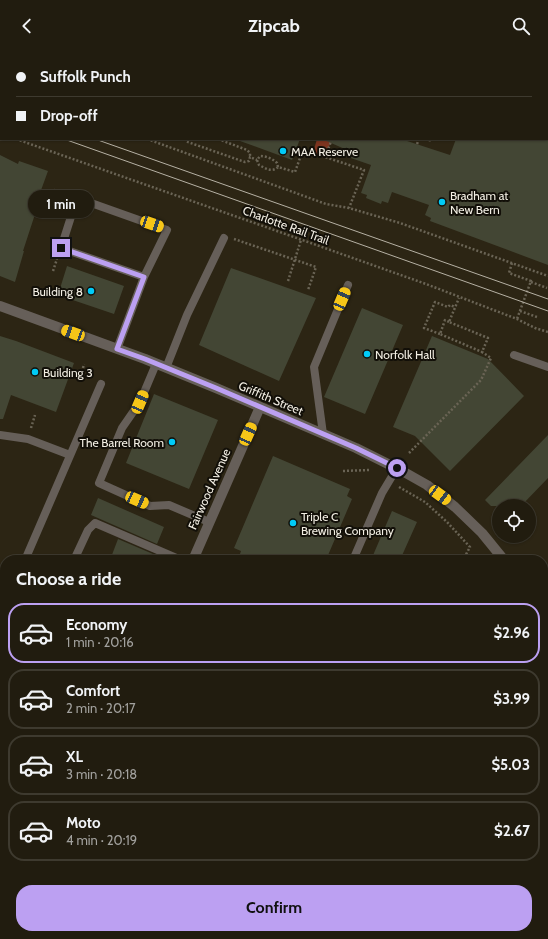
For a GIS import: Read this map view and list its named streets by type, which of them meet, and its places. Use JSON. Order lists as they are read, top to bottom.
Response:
{
  "streets": {
    "street": ["Griffith Street", "Fairwood Avenue"],
    "path": ["Charlotte Rail Trail"]
  },
  "crossings": [
    ["Griffith Street", "Fairwood Avenue"]
  ],
  "places": [
    "MAA Reserve",
    "Bradham at New Bern",
    "Building 8",
    "Norfolk Hall",
    "Building 3",
    "The Barrel Room",
    "Triple C Brewing Company"
  ],
  "page": {
    "header": "Zipcab",
    "banner": ["Suffolk Punch", "Drop-off"],
    "bubble": "1 min",
    "heading": "Choose a ride",
    "list": [
      {
        "name": "Economy",
        "note": "1 min · 20:16",
        "value": "$2.96"
      },
      {
        "name": "Comfort",
        "note": "2 min · 20:17",
        "value": "$3.99"
      },
      {
        "name": "XL",
        "note": "3 min · 20:18",
        "value": "$5.03"
      },
      {
        "name": "Moto",
        "note": "4 min · 20:19",
        "value": "$2.67"
      }
    ],
    "buttons": "Confirm"
  }
}
